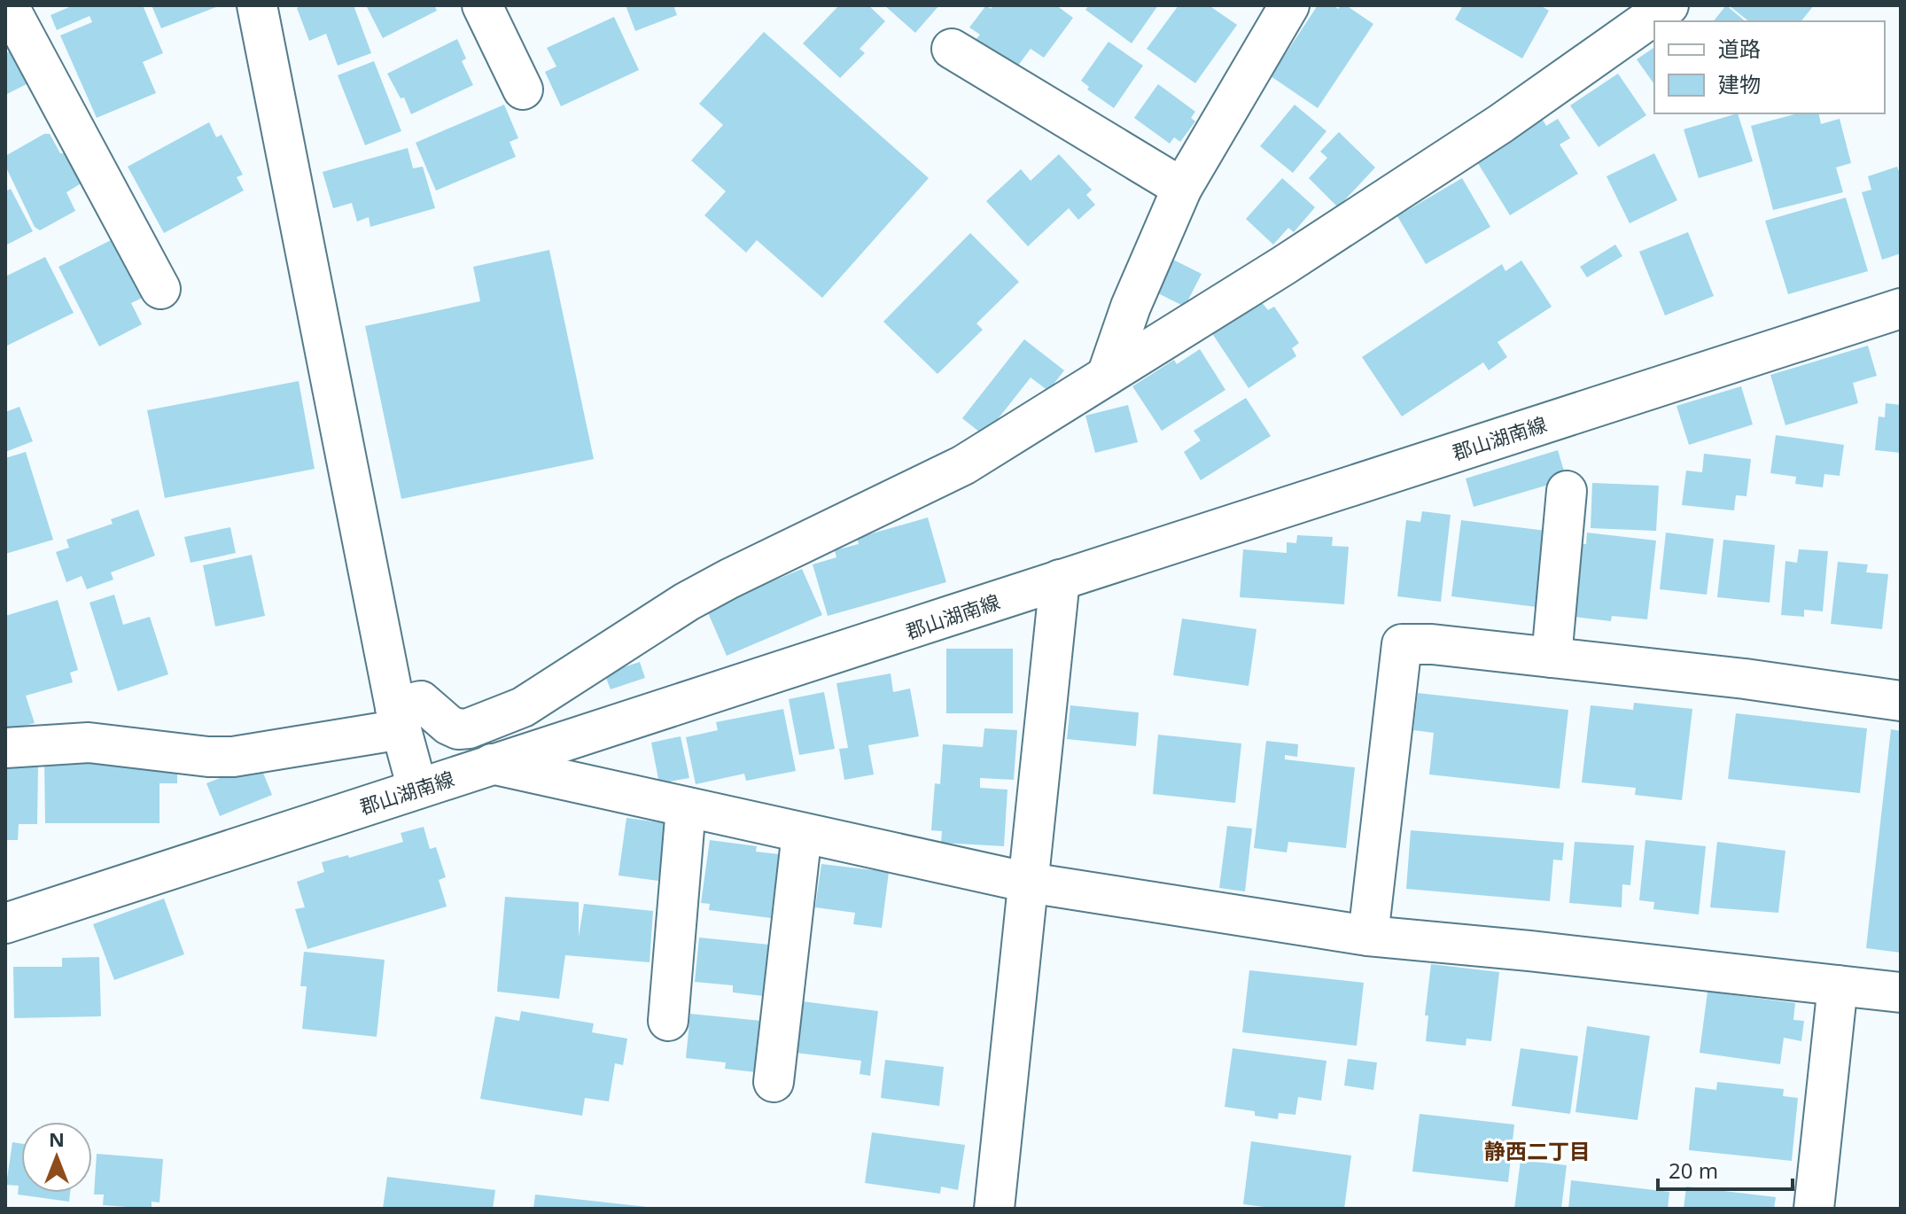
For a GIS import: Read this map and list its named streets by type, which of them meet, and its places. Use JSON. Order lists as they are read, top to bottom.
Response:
{
  "streets": {
    "street": ["郡山湖南線"]
  },
  "districts": ["静西二丁目"],
  "legend": ["道路", "建物"],
  "scale_bar": "20 m",
  "north": "top"
}
